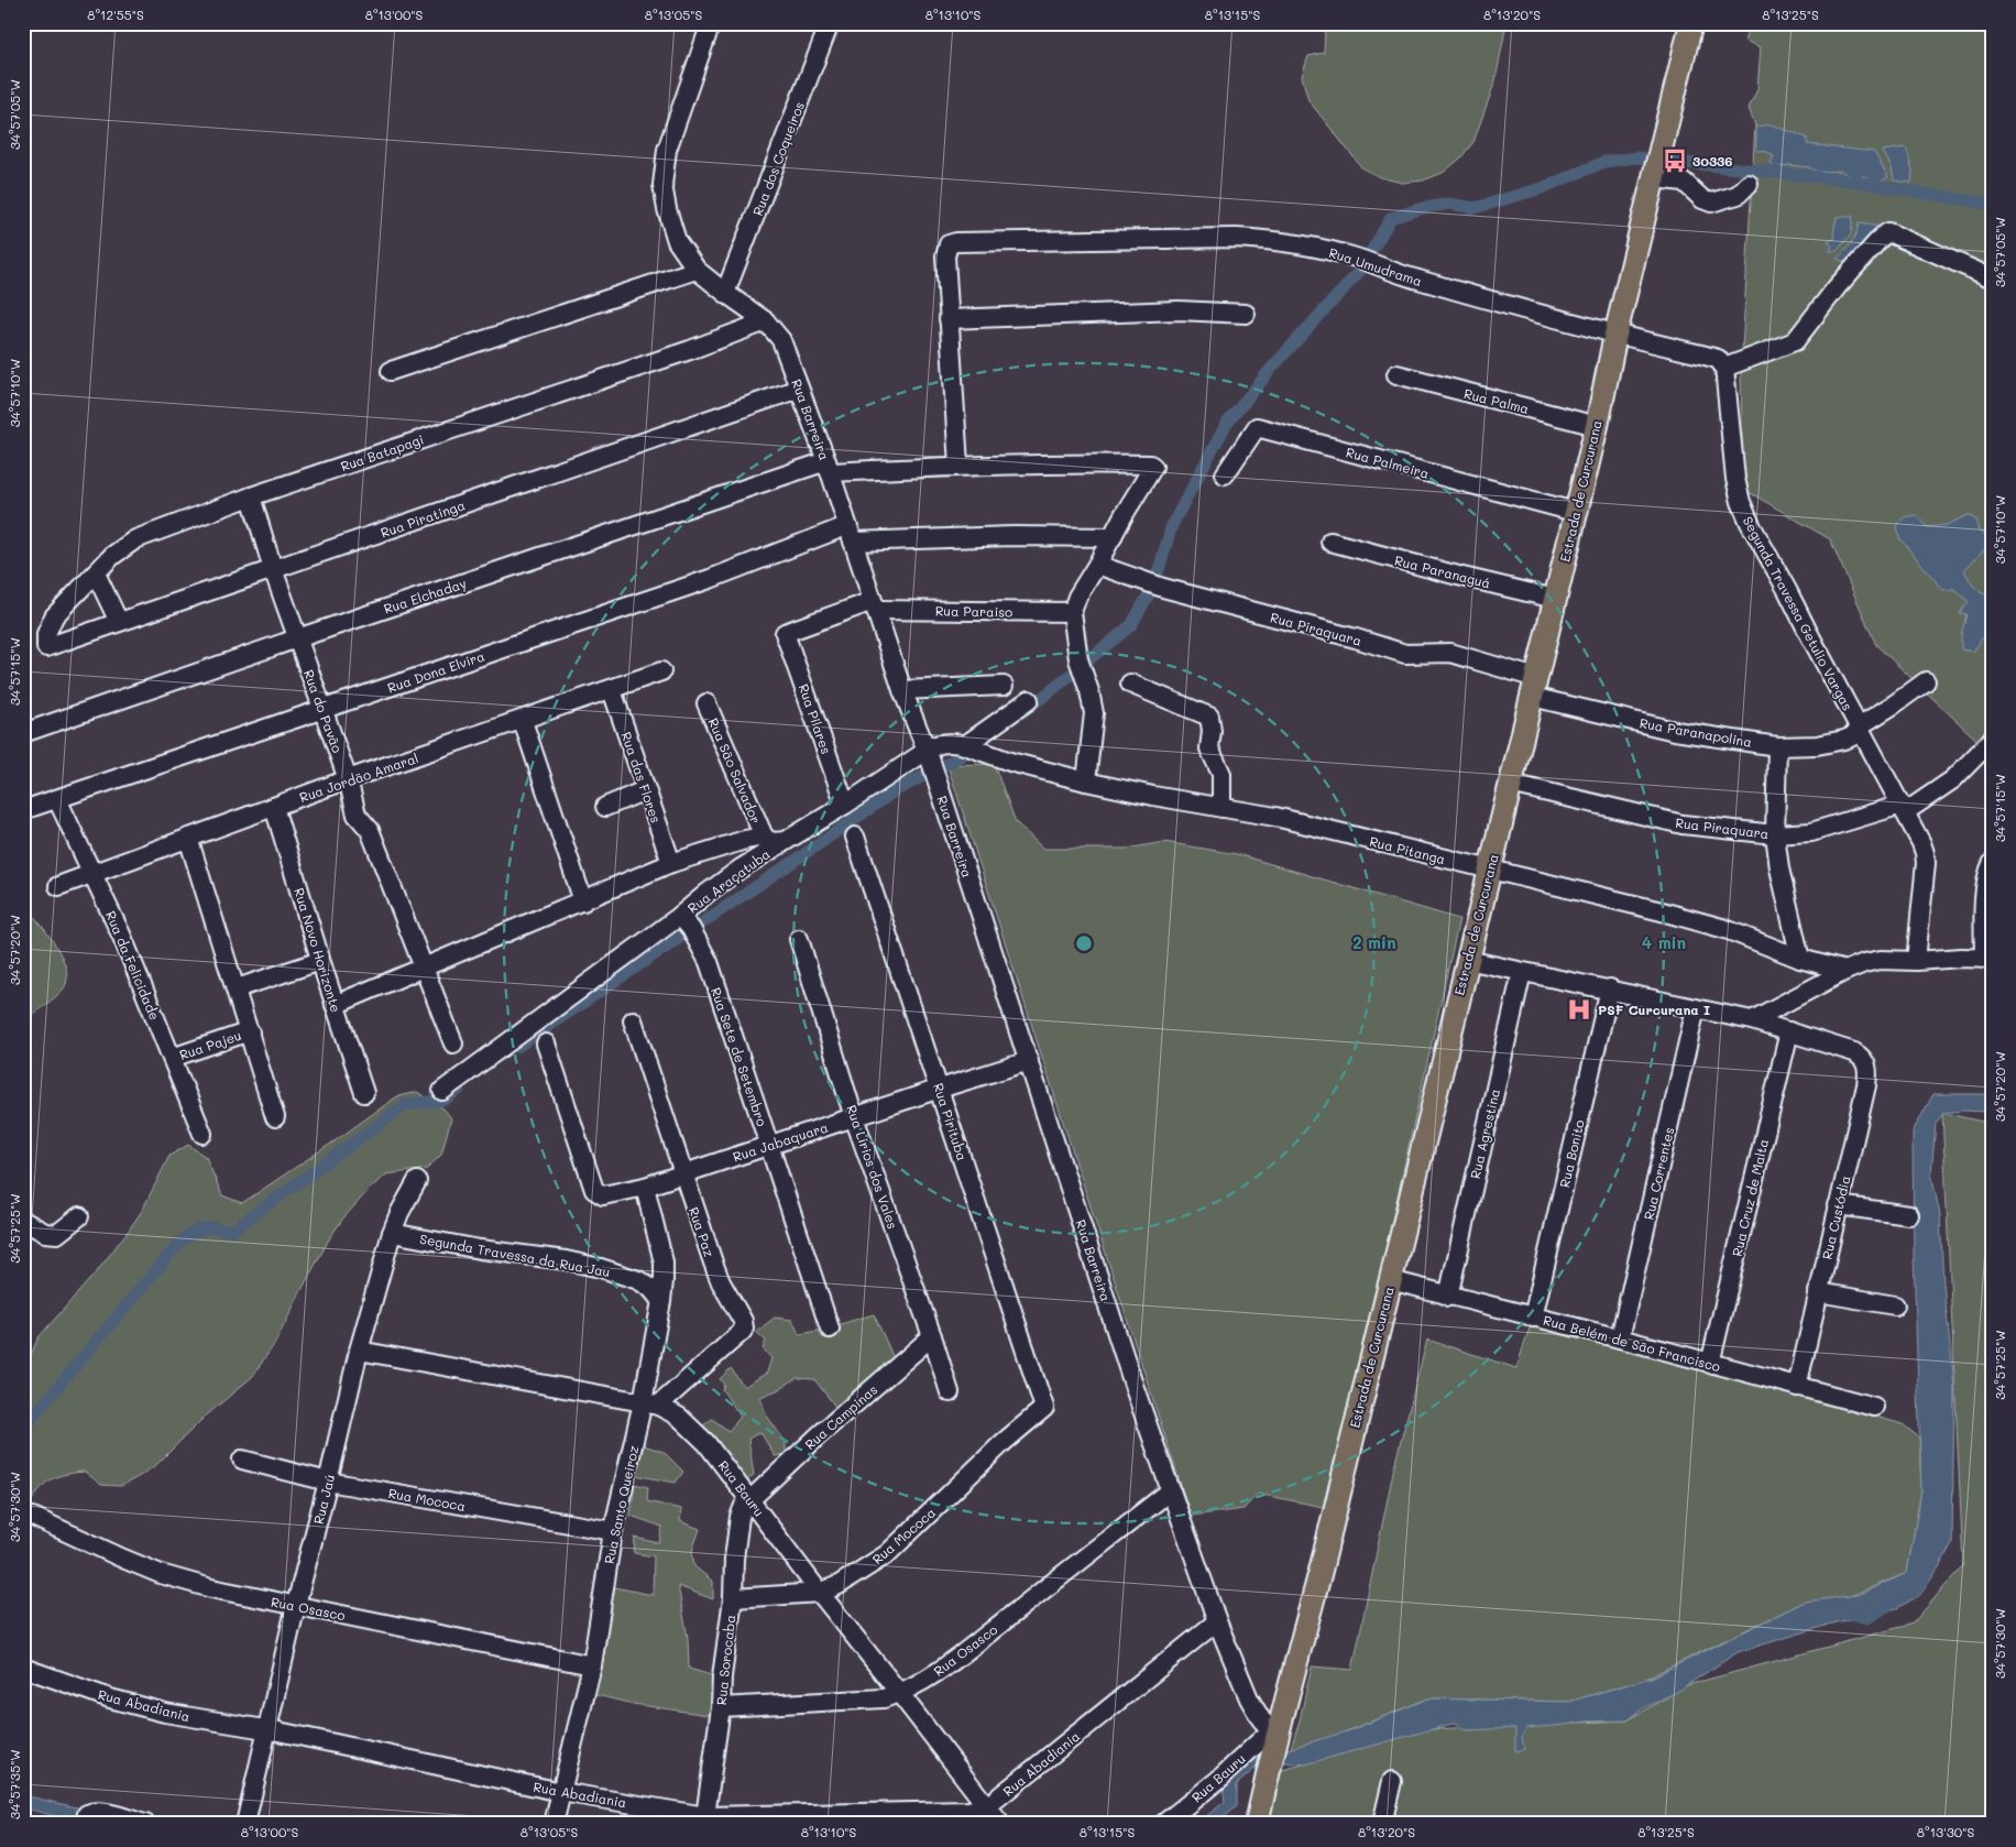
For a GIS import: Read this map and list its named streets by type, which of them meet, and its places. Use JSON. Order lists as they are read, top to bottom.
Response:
{
  "streets": {
    "main road": ["Estrada de Curcurana"],
    "street": [
      "Rua dos Coqueiros",
      "Rua Umudrama",
      "Rua Palma",
      "Rua Barreira",
      "Rua Batapagi",
      "Rua Palmeira",
      "Rua Piratinga",
      "Rua Paranaguá",
      "Rua Elchaday",
      "Rua Paraiso",
      "Segunda Travessa Getulio Vargas",
      "Rua Piraquara",
      "Rua Dona Elvira",
      "Rua do Pavão",
      "Rua Pilares",
      "Rua Paranapolina",
      "Rua São Salvador",
      "Rua Jordão Amaral",
      "Rua das Flores",
      "Rua Pitanga",
      "Rua Araçatuba",
      "Rua Novo Horizonte",
      "Rua da Felicidade",
      "Rua Pajeu",
      "Rua Sete de Setembro",
      "Rua Pirituba",
      "Rua Agrestina",
      "Rua Jabaquara",
      "Rua Bonito",
      "Rua Lírios dos Vales",
      "Rua Correntes",
      "Rua Cruz de Malta",
      "Rua Custódia",
      "Rua Paz",
      "Segunda Travessa da Rua Jau",
      "Rua Belém de São Francisco",
      "Rua Campinas",
      "Rua Bauru",
      "Rua Jaú",
      "Rua Mococa",
      "Rua Santo Queiroz",
      "Rua Osasco",
      "Rua Sorocaba",
      "Rua Abadiania"
    ]
  },
  "crossings": [
    ["Rua dos Coqueiros", "Rua Barreira"],
    ["Rua Umudrama", "Estrada de Curcurana"],
    ["Rua Umudrama", "Segunda Travessa Getulio Vargas"],
    ["Rua Palma", "Estrada de Curcurana"],
    ["Rua Barreira", "Rua Batapagi"],
    ["Rua Barreira", "Estrada de Curcurana"],
    ["Rua Barreira", "Rua Piratinga"],
    ["Rua Barreira", "Rua Elchaday"],
    ["Rua Barreira", "Rua Paraiso"],
    ["Rua Barreira", "Rua Dona Elvira"],
    ["Rua Barreira", "Rua Pilares"],
    ["Rua Barreira", "Rua Araçatuba"],
    ["Rua Barreira", "Rua Jabaquara"],
    ["Rua Barreira", "Rua Bauru"],
    ["Rua Barreira", "Rua Osasco"],
    ["Rua Barreira", "Rua Abadiania"],
    ["Rua Batapagi", "Rua Piratinga"],
    ["Rua Batapagi", "Rua do Pavão"],
    ["Rua Palmeira", "Estrada de Curcurana"],
    ["Estrada de Curcurana", "Rua Paranaguá"],
    ["Estrada de Curcurana", "Rua Piraquara"],
    ["Estrada de Curcurana", "Rua Paranapolina"],
    ["Estrada de Curcurana", "Rua Pitanga"],
    ["Estrada de Curcurana", "Rua Belém de São Francisco"],
    ["Estrada de Curcurana", "Rua Bauru"],
    ["Rua Piratinga", "Rua do Pavão"],
    ["Rua Elchaday", "Rua Dona Elvira"],
    ["Rua Elchaday", "Rua do Pavão"],
    ["Rua Paraiso", "Rua Pilares"],
    ["Segunda Travessa Getulio Vargas", "Rua Piraquara"],
    ["Segunda Travessa Getulio Vargas", "Rua Paranapolina"],
    ["Rua Piraquara", "Rua Paranapolina"],
    ["Rua Dona Elvira", "Rua do Pavão"],
    ["Rua Dona Elvira", "Rua da Felicidade"],
    ["Rua do Pavão", "Rua Jordão Amaral"],
    ["Rua Pilares", "Rua Araçatuba"],
    ["Rua Jordão Amaral", "Rua das Flores"],
    ["Rua Jordão Amaral", "Rua Novo Horizonte"],
    ["Rua Jordão Amaral", "Rua da Felicidade"],
    ["Rua Pitanga", "Rua Araçatuba"],
    ["Rua Araçatuba", "Rua Sete de Setembro"],
    ["Rua da Felicidade", "Rua Pajeu"],
    ["Rua Sete de Setembro", "Rua Jabaquara"],
    ["Rua Pirituba", "Rua Jabaquara"],
    ["Rua Pirituba", "Rua Mococa"],
    ["Rua Agrestina", "Rua Belém de São Francisco"],
    ["Rua Jabaquara", "Rua Lírios dos Vales"],
    ["Rua Jabaquara", "Rua Paz"],
    ["Rua Jabaquara", "Rua Santo Queiroz"],
    ["Rua Bonito", "Rua Belém de São Francisco"],
    ["Rua Lírios dos Vales", "Rua Campinas"],
    ["Rua Correntes", "Rua Belém de São Francisco"],
    ["Rua Cruz de Malta", "Rua Custódia"],
    ["Rua Cruz de Malta", "Rua Belém de São Francisco"],
    ["Rua Custódia", "Rua Belém de São Francisco"],
    ["Rua Paz", "Rua Bauru"],
    ["Rua Paz", "Rua Santo Queiroz"],
    ["Segunda Travessa da Rua Jau", "Rua Jaú"],
    ["Segunda Travessa da Rua Jau", "Rua Santo Queiroz"],
    ["Rua Campinas", "Rua Bauru"],
    ["Rua Campinas", "Rua Sorocaba"],
    ["Rua Bauru", "Rua Jaú"],
    ["Rua Bauru", "Rua Mococa"],
    ["Rua Bauru", "Rua Santo Queiroz"],
    ["Rua Bauru", "Rua Osasco"],
    ["Rua Bauru", "Rua Sorocaba"],
    ["Rua Bauru", "Rua Abadiania"],
    ["Rua Jaú", "Rua Mococa"],
    ["Rua Jaú", "Rua Osasco"],
    ["Rua Jaú", "Rua Abadiania"],
    ["Rua Mococa", "Rua Santo Queiroz"],
    ["Rua Mococa", "Rua Sorocaba"],
    ["Rua Santo Queiroz", "Rua Osasco"],
    ["Rua Santo Queiroz", "Rua Abadiania"],
    ["Rua Osasco", "Rua Sorocaba"],
    ["Rua Sorocaba", "Rua Abadiania"]
  ],
  "places": {
    "bus stop": ["30336"],
    "hospital": ["PSF Curcurana I"]
  },
  "coordinates": [
    "8°12'55\"S",
    "8°13'00\"S",
    "8°13'05\"S",
    "8°13'10\"S",
    "8°13'15\"S",
    "8°13'20\"S",
    "8°13'25\"S",
    "34°57'05\"W",
    "34°57'10\"W",
    "34°57'15\"W",
    "34°57'20\"W",
    "34°57'25\"W",
    "34°57'30\"W",
    "34°57'35\"W",
    "8°13'30\"S"
  ],
  "rings": ["2 min", "4 min"]
}
